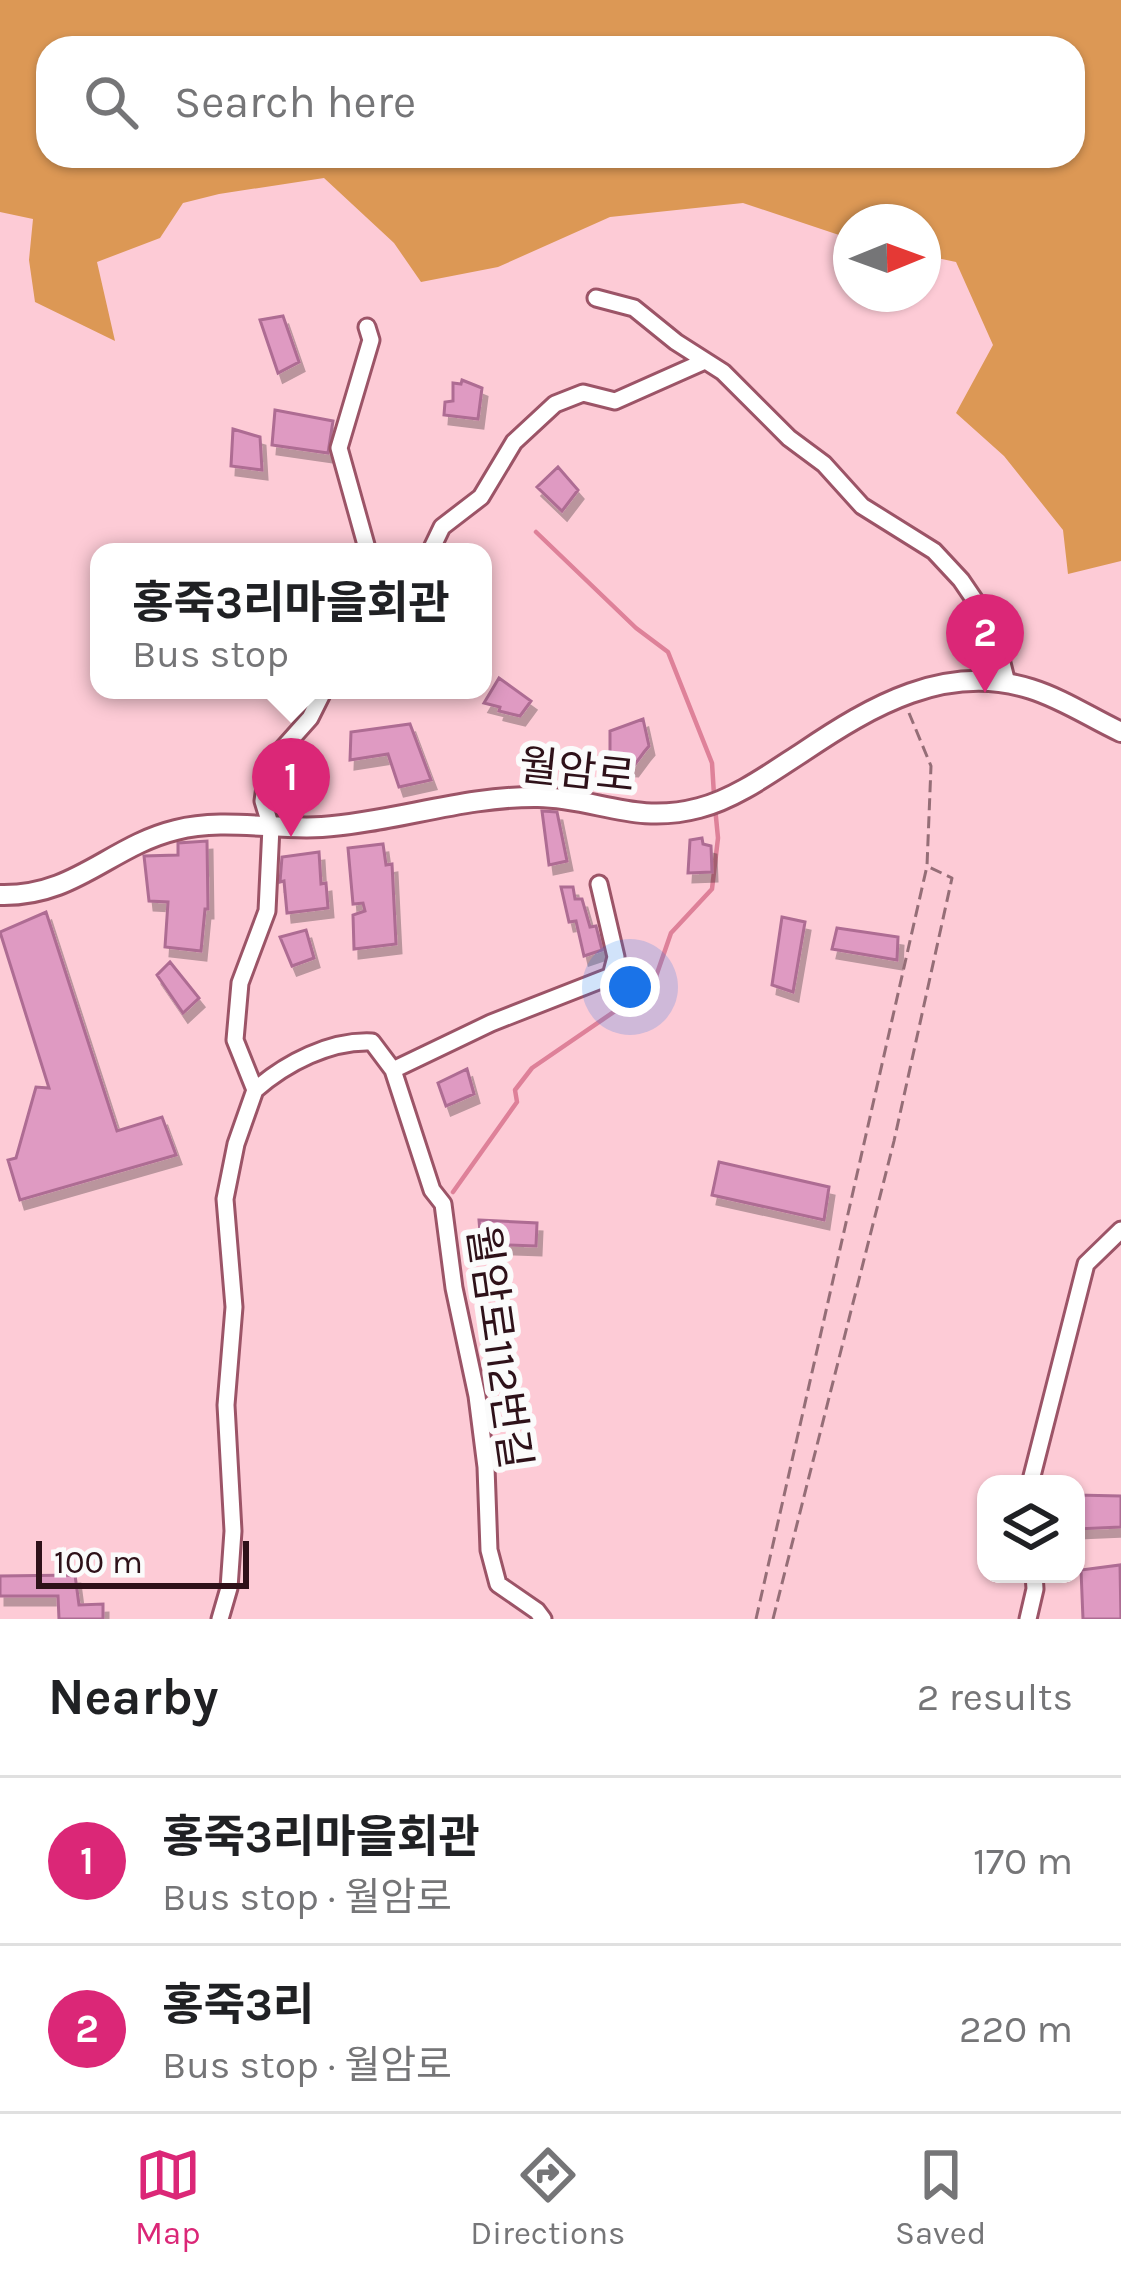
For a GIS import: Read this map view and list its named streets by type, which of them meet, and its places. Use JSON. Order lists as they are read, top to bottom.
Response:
{
  "streets": {
    "street": ["월암로", "월암로112번길"]
  },
  "scale_bar": "100 m",
  "north": "right",
  "page": {
    "search": "Search here",
    "popup": ["홍죽3리마을회관", "Bus stop"],
    "pins": ["2", "1"],
    "scale": "100 m",
    "heading": ["Nearby", "2 results"],
    "list": [
      {
        "mark": "1",
        "name": "홍죽3리마을회관",
        "note": "Bus stop · 월암로",
        "value": "170 m"
      },
      {
        "mark": "2",
        "name": "홍죽3리",
        "note": "Bus stop · 월암로",
        "value": "220 m"
      }
    ],
    "nav": ["Map", "Directions", "Saved"]
  }
}
